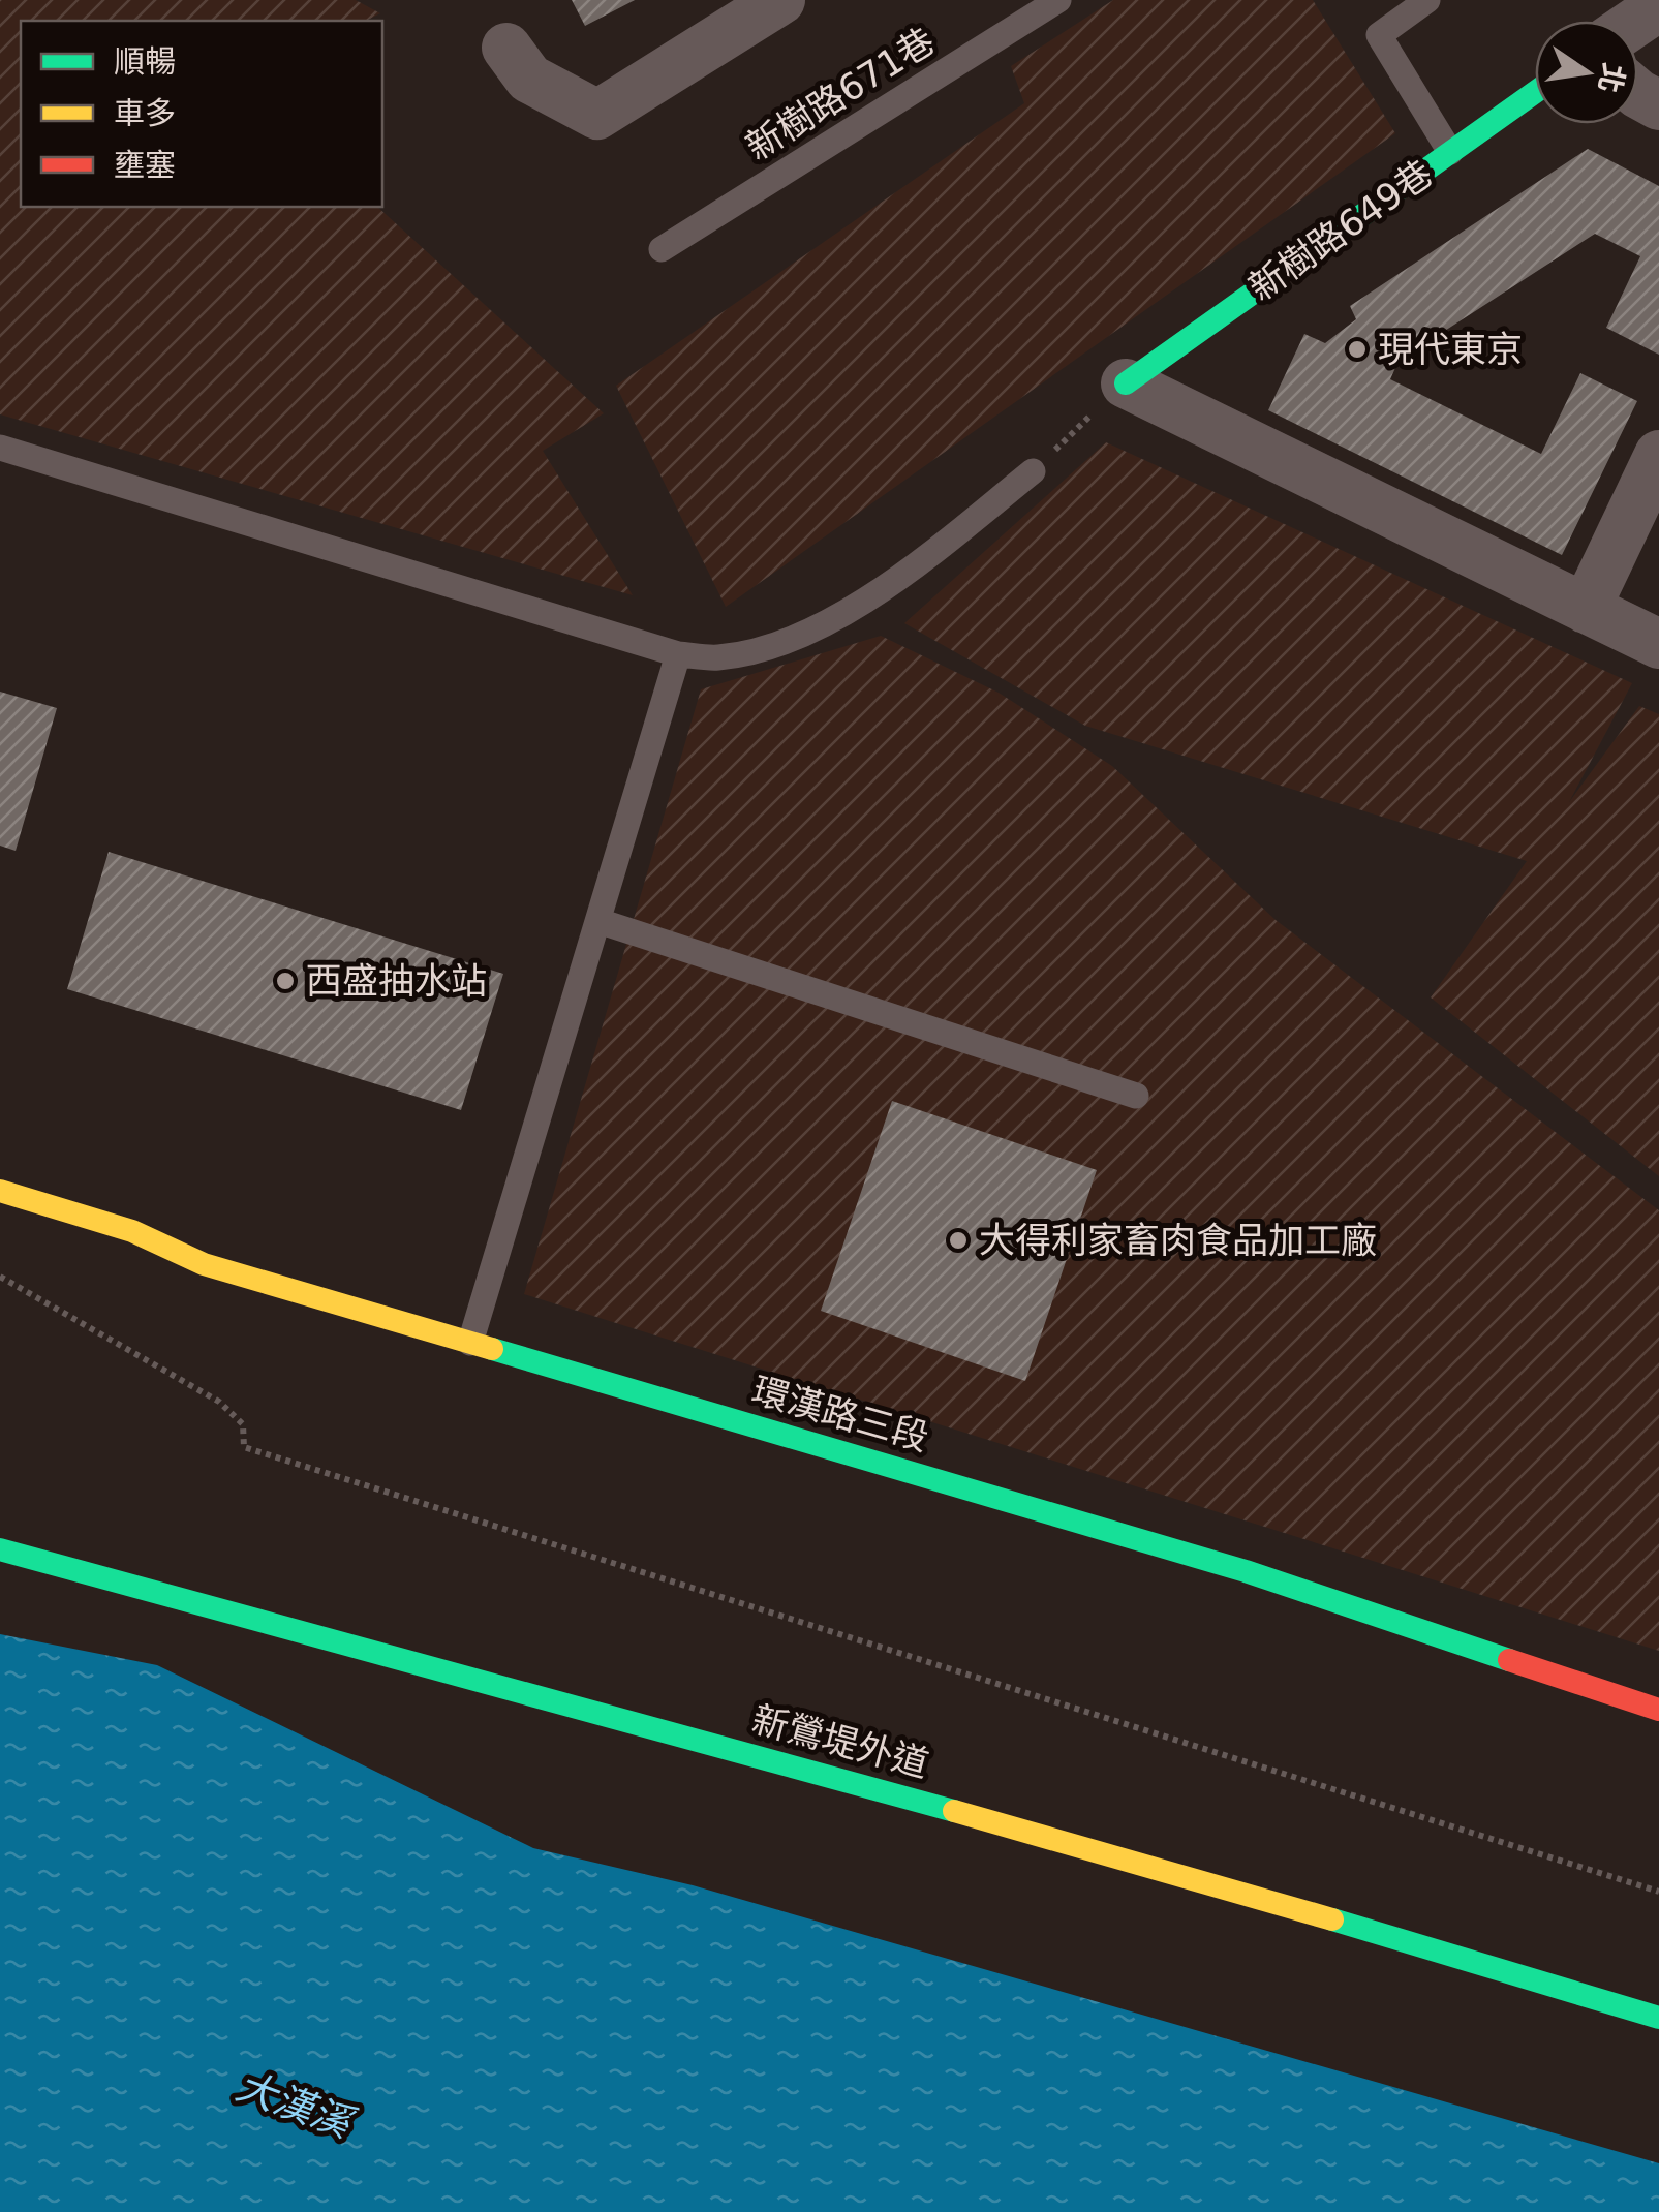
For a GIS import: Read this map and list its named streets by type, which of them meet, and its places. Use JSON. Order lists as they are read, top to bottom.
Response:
{
  "streets": {
    "street": ["新樹路649巷", "環漢路三段", "新鶯堤外道"],
    "lane": ["新樹路671巷"]
  },
  "water": ["大漢溪"],
  "places": ["現代東京", "西盛抽水站", "大得利家畜肉食品加工廠"],
  "legend": ["順暢", "車多", "壅塞"],
  "north": "right"
}
